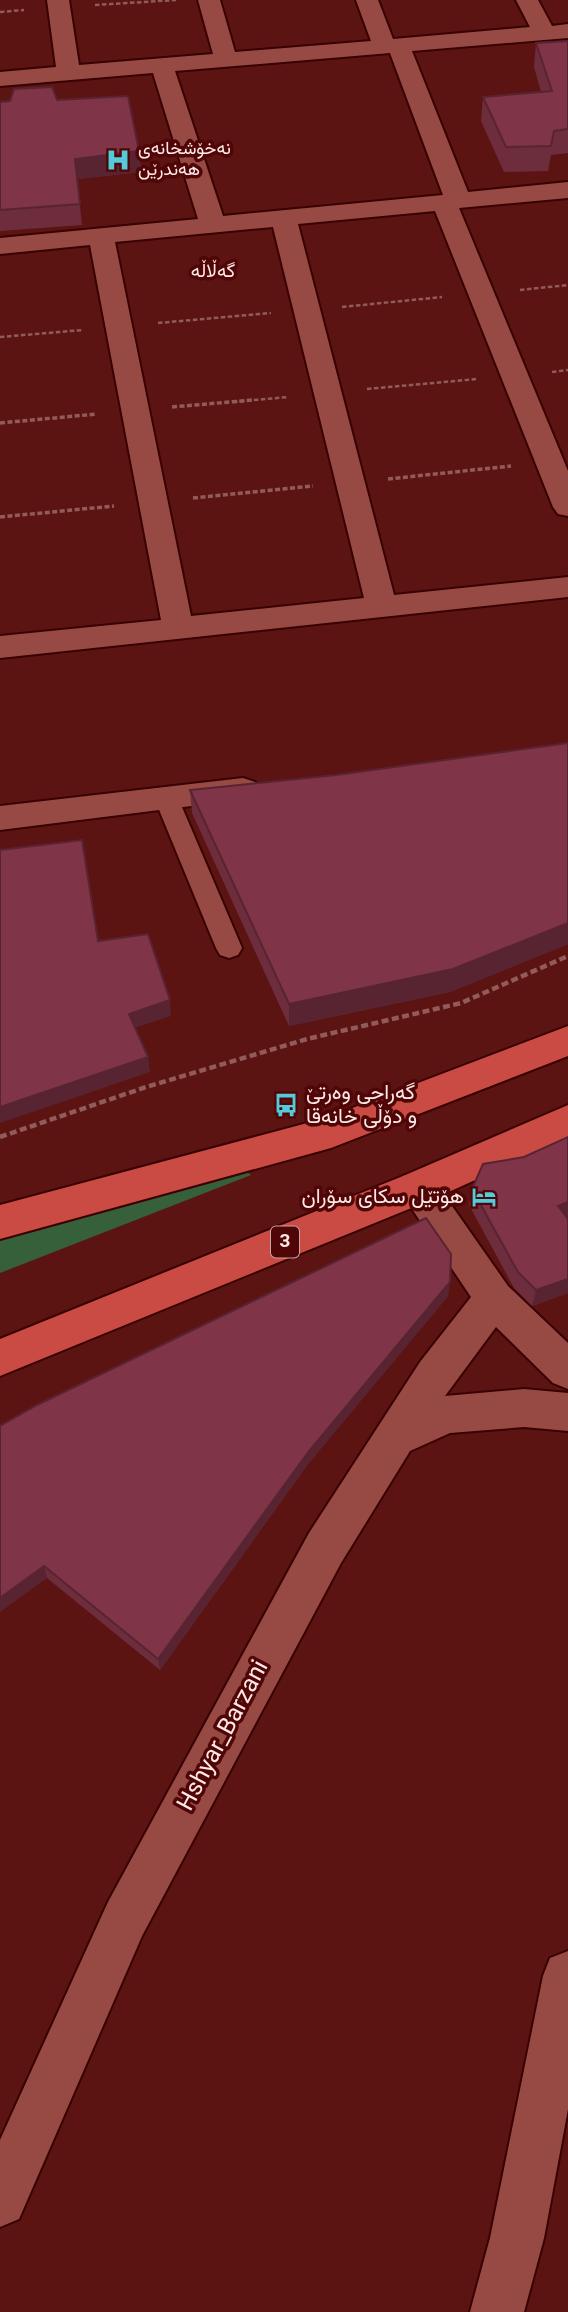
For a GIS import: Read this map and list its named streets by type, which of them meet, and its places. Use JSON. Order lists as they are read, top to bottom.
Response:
{
  "streets": {
    "highway": ["3"],
    "street": ["Hshyar_Barzani"]
  },
  "districts": ["گەڵاڵە"],
  "places": {
    "hospital": ["نەخۆشخانەی هەندرێن"],
    "bus stop": ["گەراجی وەرتێ و دۆڵی خانەقا"],
    "hotel": ["هۆتێل سکای سۆران"]
  }
}
